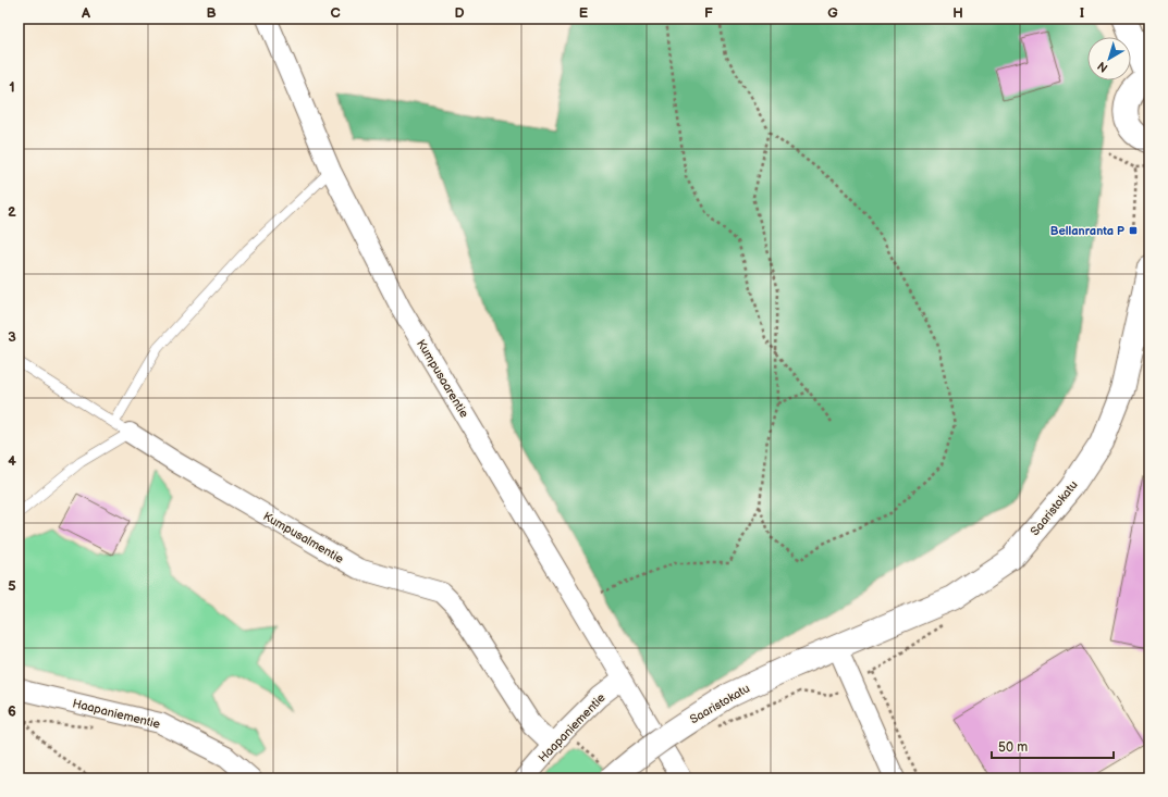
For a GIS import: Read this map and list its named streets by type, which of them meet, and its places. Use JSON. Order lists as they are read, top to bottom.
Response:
{
  "streets": {
    "main road": ["Saaristokatu"],
    "street": ["Kumpusaarentie", "Kumpusalmentie", "Haapaniementie"]
  },
  "crossings": [
    ["Kumpusaarentie", "Haapaniementie"],
    ["Kumpusalmentie", "Haapaniementie"]
  ],
  "places": {
    "transit": ["Bellanranta P"]
  },
  "scale_bar": "50 m",
  "north": "bottom left",
  "grid": {
    "columns": [
      "A",
      "B",
      "C",
      "D",
      "E",
      "F",
      "G",
      "H",
      "I"
    ],
    "rows": [
      "1",
      "2",
      "3",
      "4",
      "5",
      "6"
    ]
  }
}
